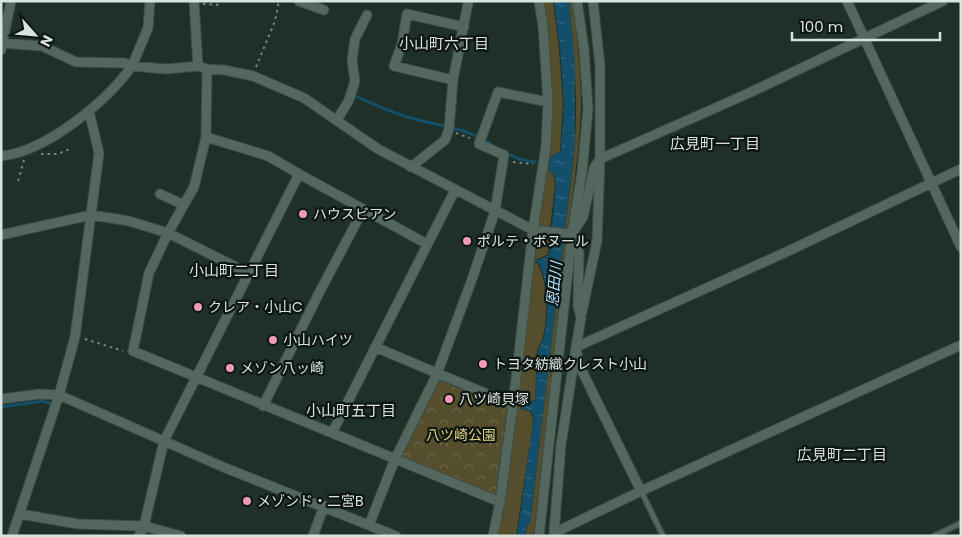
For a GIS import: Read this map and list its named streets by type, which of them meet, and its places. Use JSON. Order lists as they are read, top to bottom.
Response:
{
  "districts": [
    "小山町六丁目",
    "広見町一丁目",
    "小山町二丁目",
    "小山町五丁目",
    "広見町二丁目"
  ],
  "water": ["恩田川"],
  "parks": ["八ツ崎公園"],
  "places": [
    "ハウスビアン",
    "ポルテ・ボヌール",
    "クレア・小山C",
    "小山ハイツ",
    "トヨタ紡織クレスト小山",
    "メゾン八ッ崎",
    "八ツ崎貝塚",
    "メゾンド・二宮B"
  ],
  "scale_bar": "100 m",
  "north": "bottom right"
}
